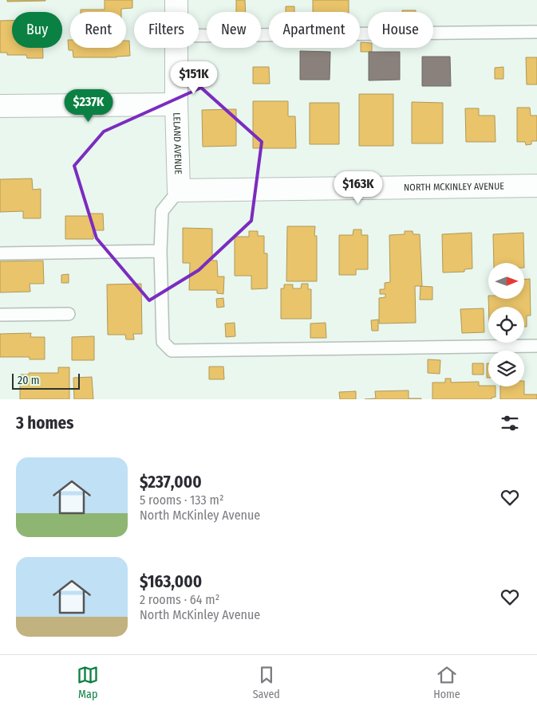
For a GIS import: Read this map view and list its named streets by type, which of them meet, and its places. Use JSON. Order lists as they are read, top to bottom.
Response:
{
  "streets": {
    "street": ["LELAND AVENUE", "NORTH MCKINLEY AVENUE"]
  },
  "crossings": [
    ["LELAND AVENUE", "NORTH MCKINLEY AVENUE"]
  ],
  "scale_bar": "20 m",
  "north": "right",
  "page": {
    "chip": [
      "Buy",
      "Rent",
      "Filters",
      "New",
      "Apartment",
      "House"
    ],
    "price": ["$151K", "$237K", "$163K"],
    "scale": "20 m",
    "heading": "3 homes",
    "list": [
      {
        "name": "$237,000",
        "note": "5 rooms · 133 m² · North McKinley Avenue"
      },
      {
        "name": "$163,000",
        "note": "2 rooms · 64 m² · North McKinley Avenue"
      }
    ],
    "tabs": ["Map", "Saved", "Home"]
  }
}
